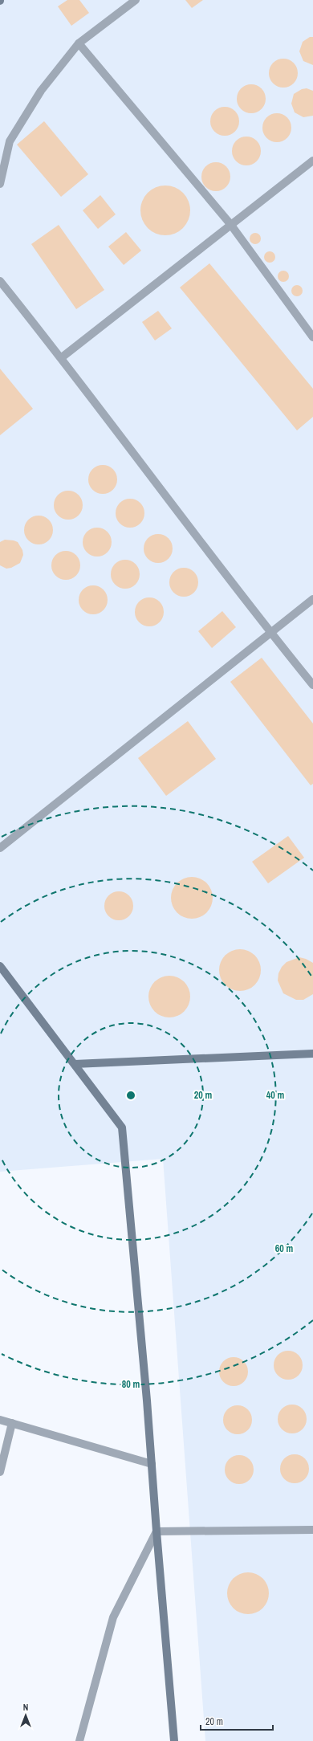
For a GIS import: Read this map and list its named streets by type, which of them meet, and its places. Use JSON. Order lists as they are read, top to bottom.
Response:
{
  "scale_bar": "20 m",
  "north": "top",
  "rings": [
    "20 m",
    "40 m",
    "60 m",
    "80 m"
  ]
}
